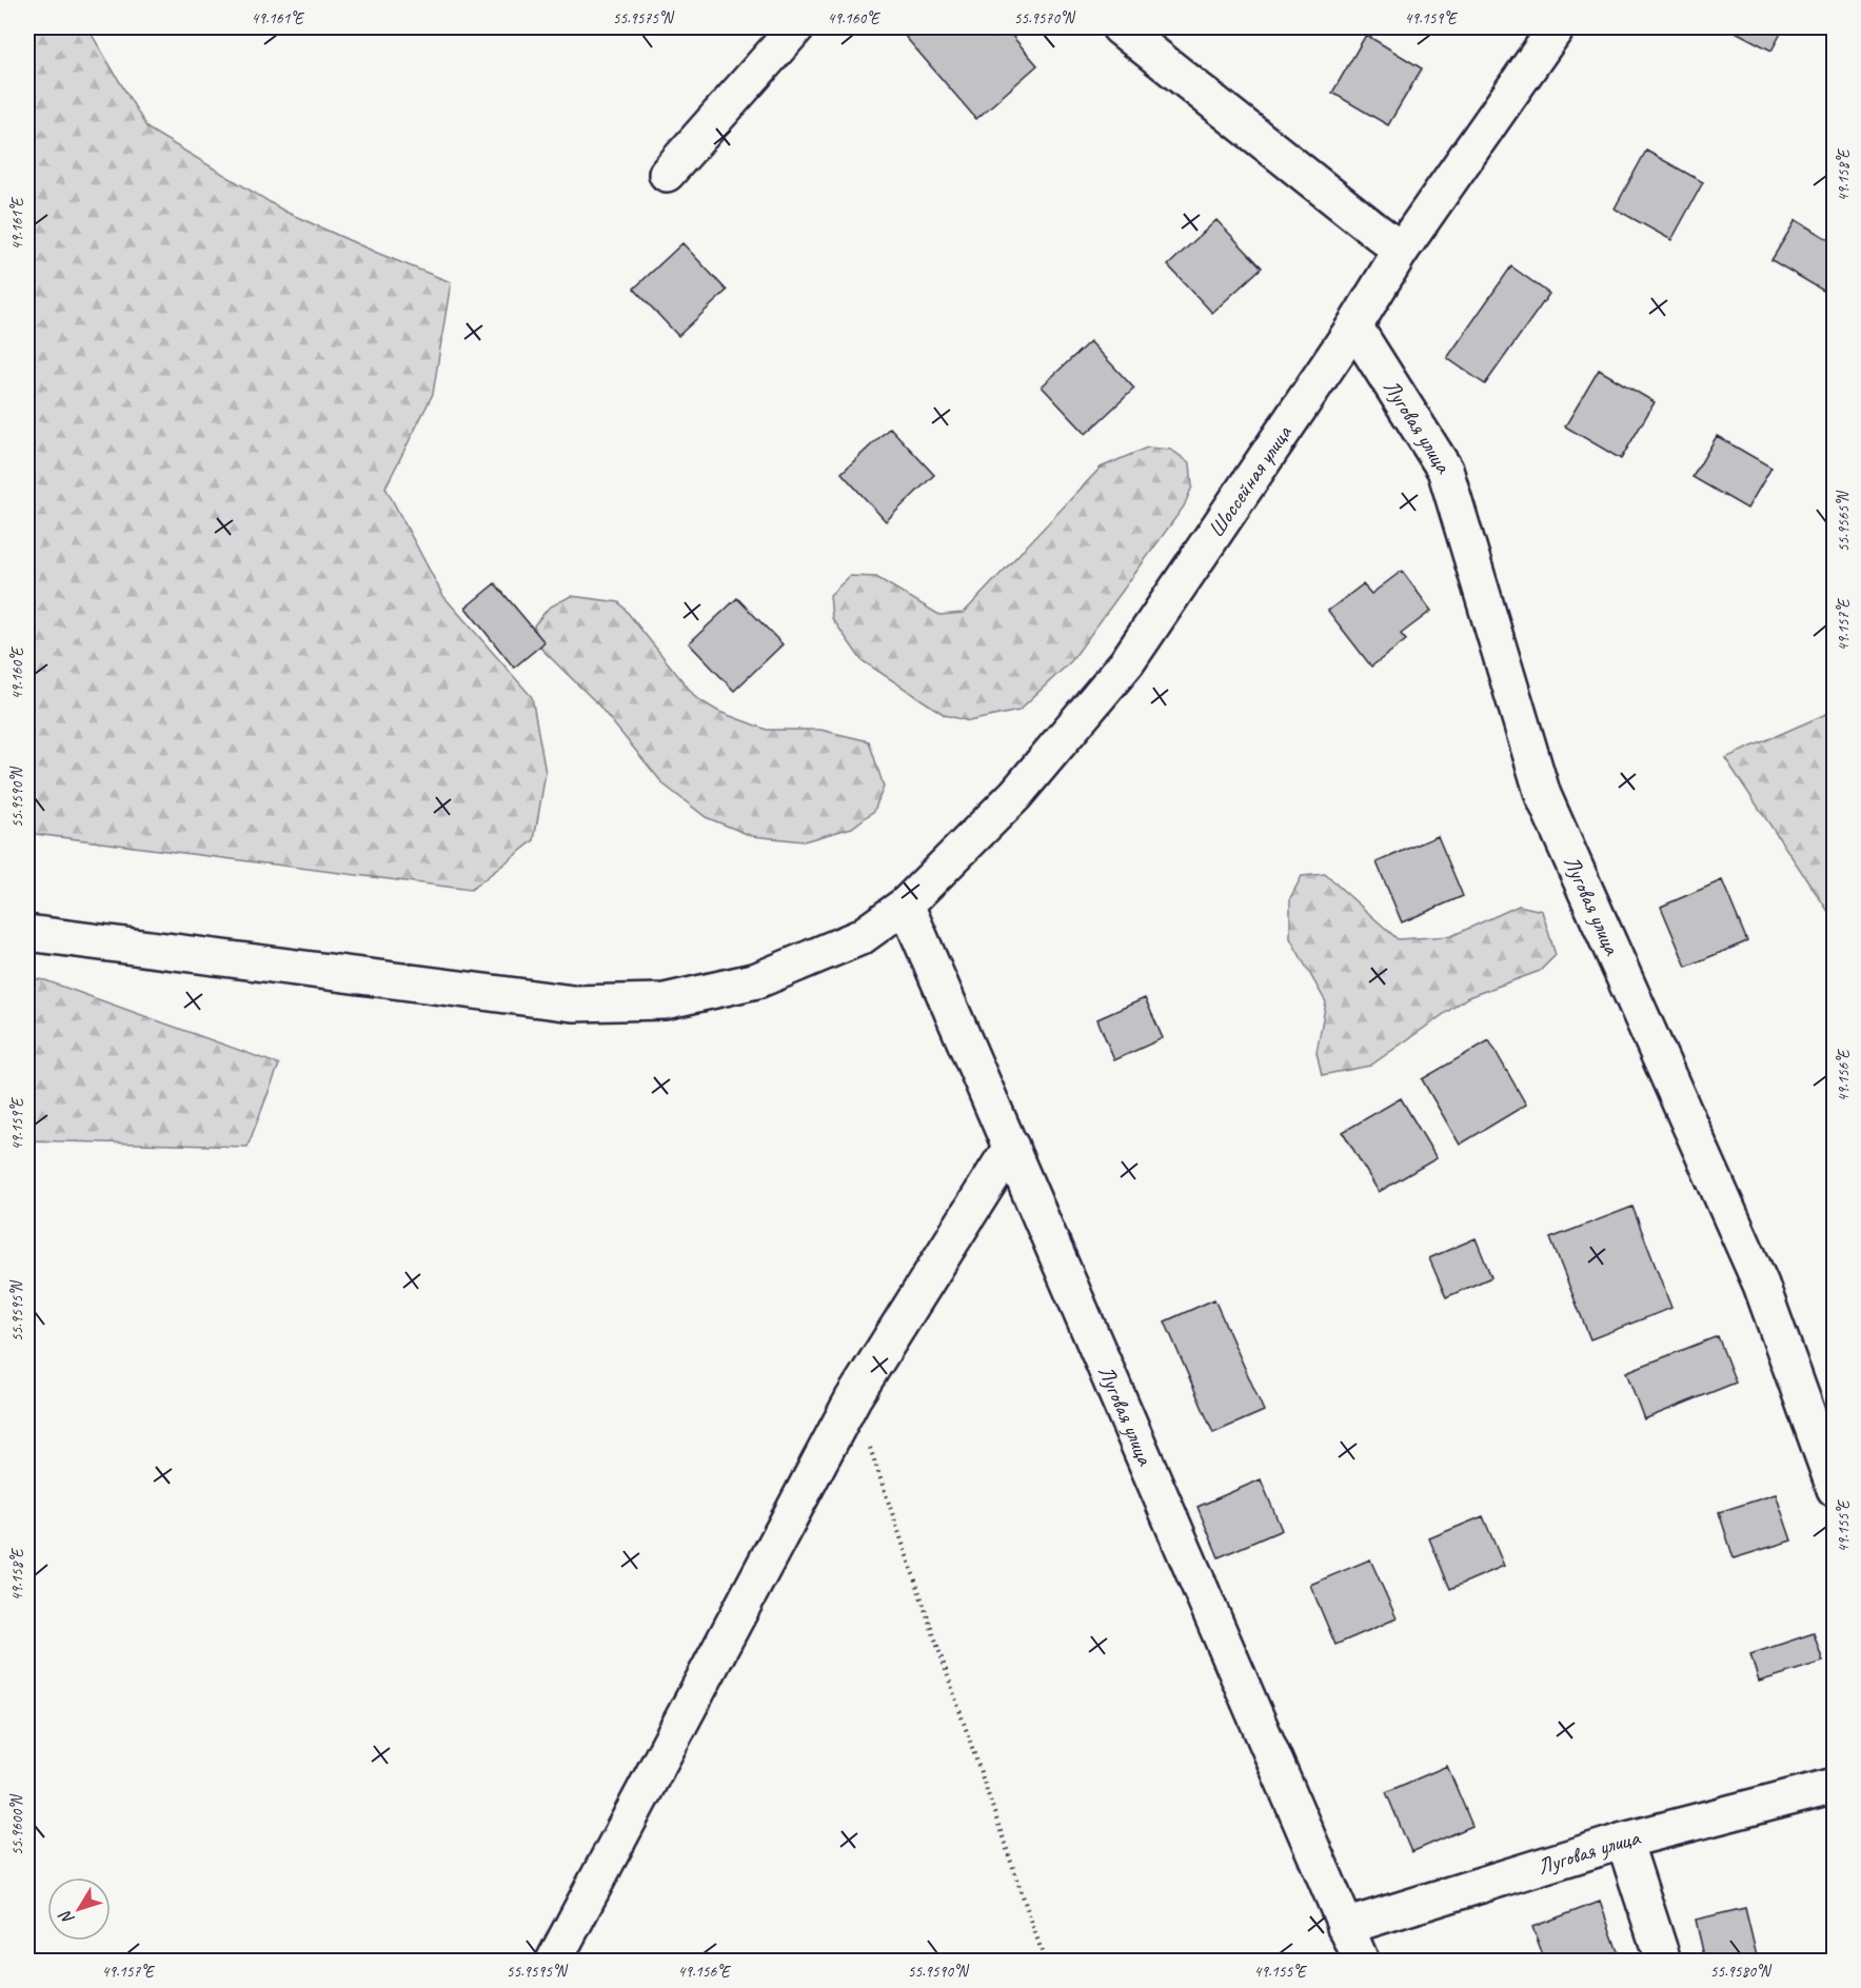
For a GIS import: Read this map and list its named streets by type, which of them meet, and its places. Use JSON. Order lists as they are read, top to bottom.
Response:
{
  "streets": {
    "street": ["Луговая улица", "Шоссейная улица"]
  },
  "crossings": [
    ["Луговая улица", "Шоссейная улица"]
  ],
  "north": "bottom left",
  "coordinates": [
    "49.161°E",
    "55.9575°N",
    "49.160°E",
    "55.9570°N",
    "49.159°E",
    "49.158°E",
    "55.9565°N",
    "49.157°E",
    "55.9590°N",
    "49.156°E",
    "55.9595°N",
    "49.155°E",
    "55.9600°N",
    "55.9580°N"
  ]
}
